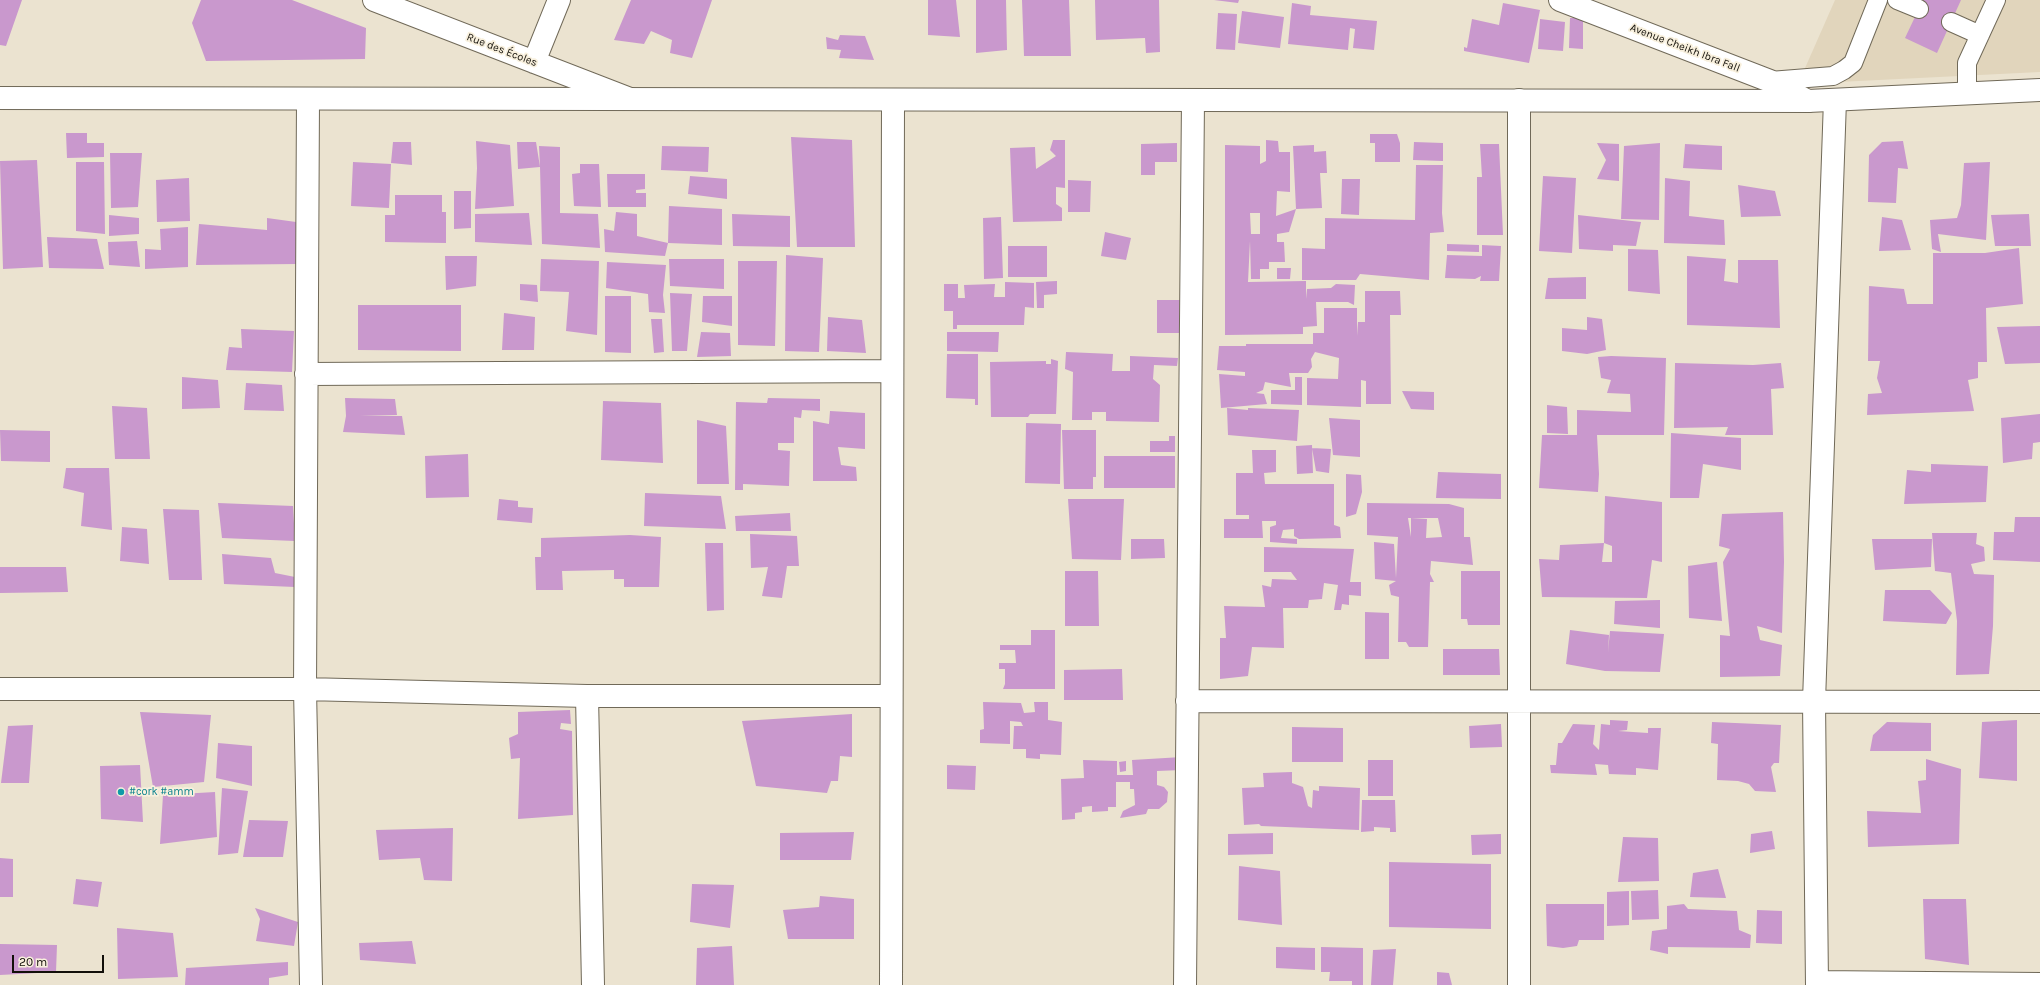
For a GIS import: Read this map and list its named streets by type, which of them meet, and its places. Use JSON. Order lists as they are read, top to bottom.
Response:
{
  "streets": {
    "street": ["Avenue Cheikh Ibra Fall", "Rue des Écoles"]
  },
  "places": ["#cork #amm"],
  "scale_bar": "20 m"
}
